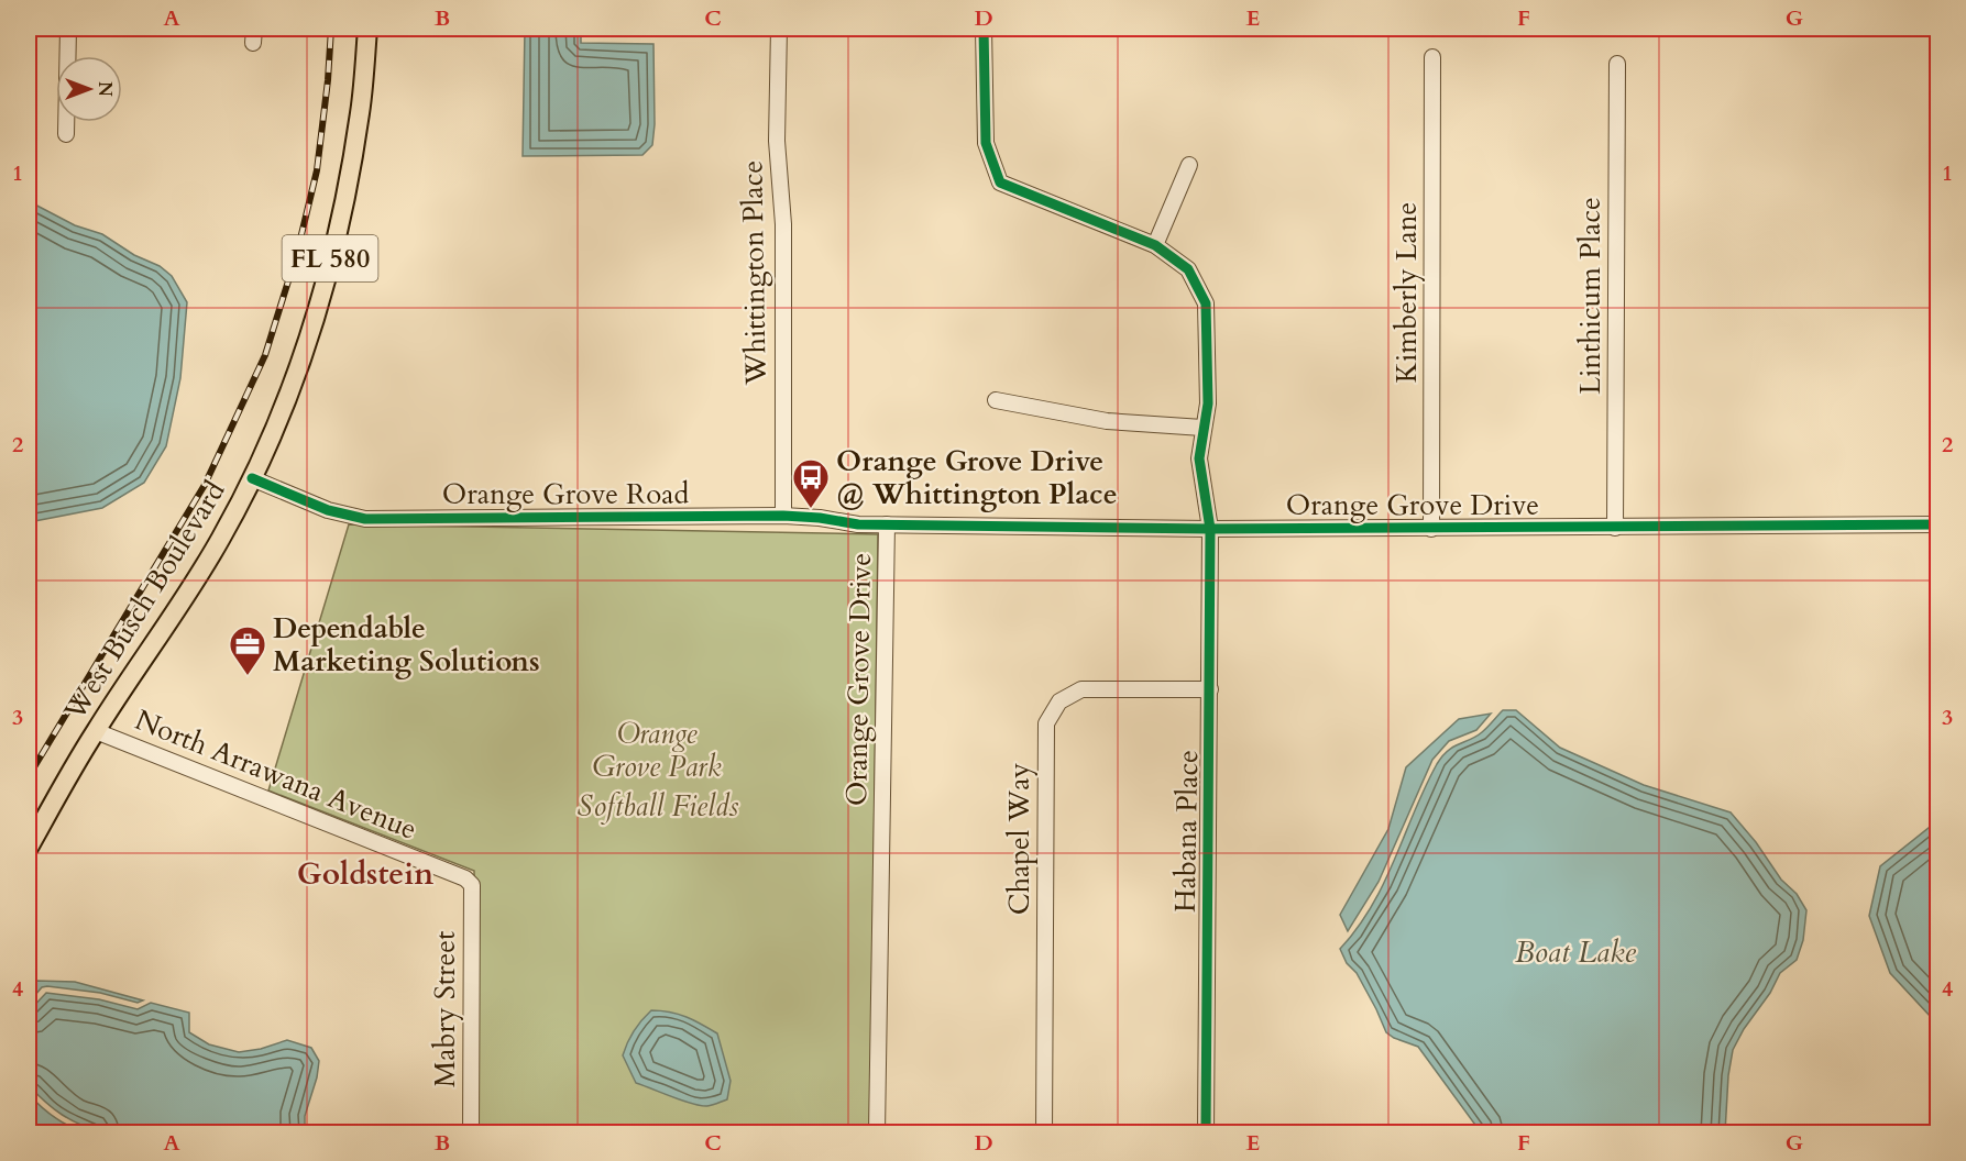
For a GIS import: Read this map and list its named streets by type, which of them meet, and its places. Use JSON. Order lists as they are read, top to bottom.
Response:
{
  "streets": {
    "main road": ["FL 580", "West Busch Boulevard"],
    "street": [
      "Whittington Place",
      "Kimberly Lane",
      "Linthicum Place",
      "Orange Grove Road",
      "Orange Grove Drive",
      "North Arrawana Avenue",
      "Habana Place",
      "Chapel Way",
      "Mabry Street"
    ]
  },
  "crossings": [
    ["Whittington Place", "Orange Grove Road"],
    ["Kimberly Lane", "Orange Grove Drive"],
    ["Linthicum Place", "Orange Grove Drive"],
    ["Orange Grove Road", "Orange Grove Drive"],
    ["Orange Grove Road", "West Busch Boulevard"],
    ["Orange Grove Drive", "Habana Place"],
    ["West Busch Boulevard", "North Arrawana Avenue"],
    ["North Arrawana Avenue", "Mabry Street"],
    ["Habana Place", "Chapel Way"]
  ],
  "districts": ["Goldstein"],
  "water": ["Boat Lake"],
  "parks": ["Orange Grove Park", "Softball Fields"],
  "places": {
    "bus stop": ["Orange Grove Drive @ Whittington Place"],
    "office": ["Dependable Marketing Solutions"]
  },
  "north": "right",
  "grid": {
    "columns": [
      "A",
      "B",
      "C",
      "D",
      "E",
      "F",
      "G"
    ],
    "rows": [
      "1",
      "2",
      "3",
      "4"
    ]
  }
}
